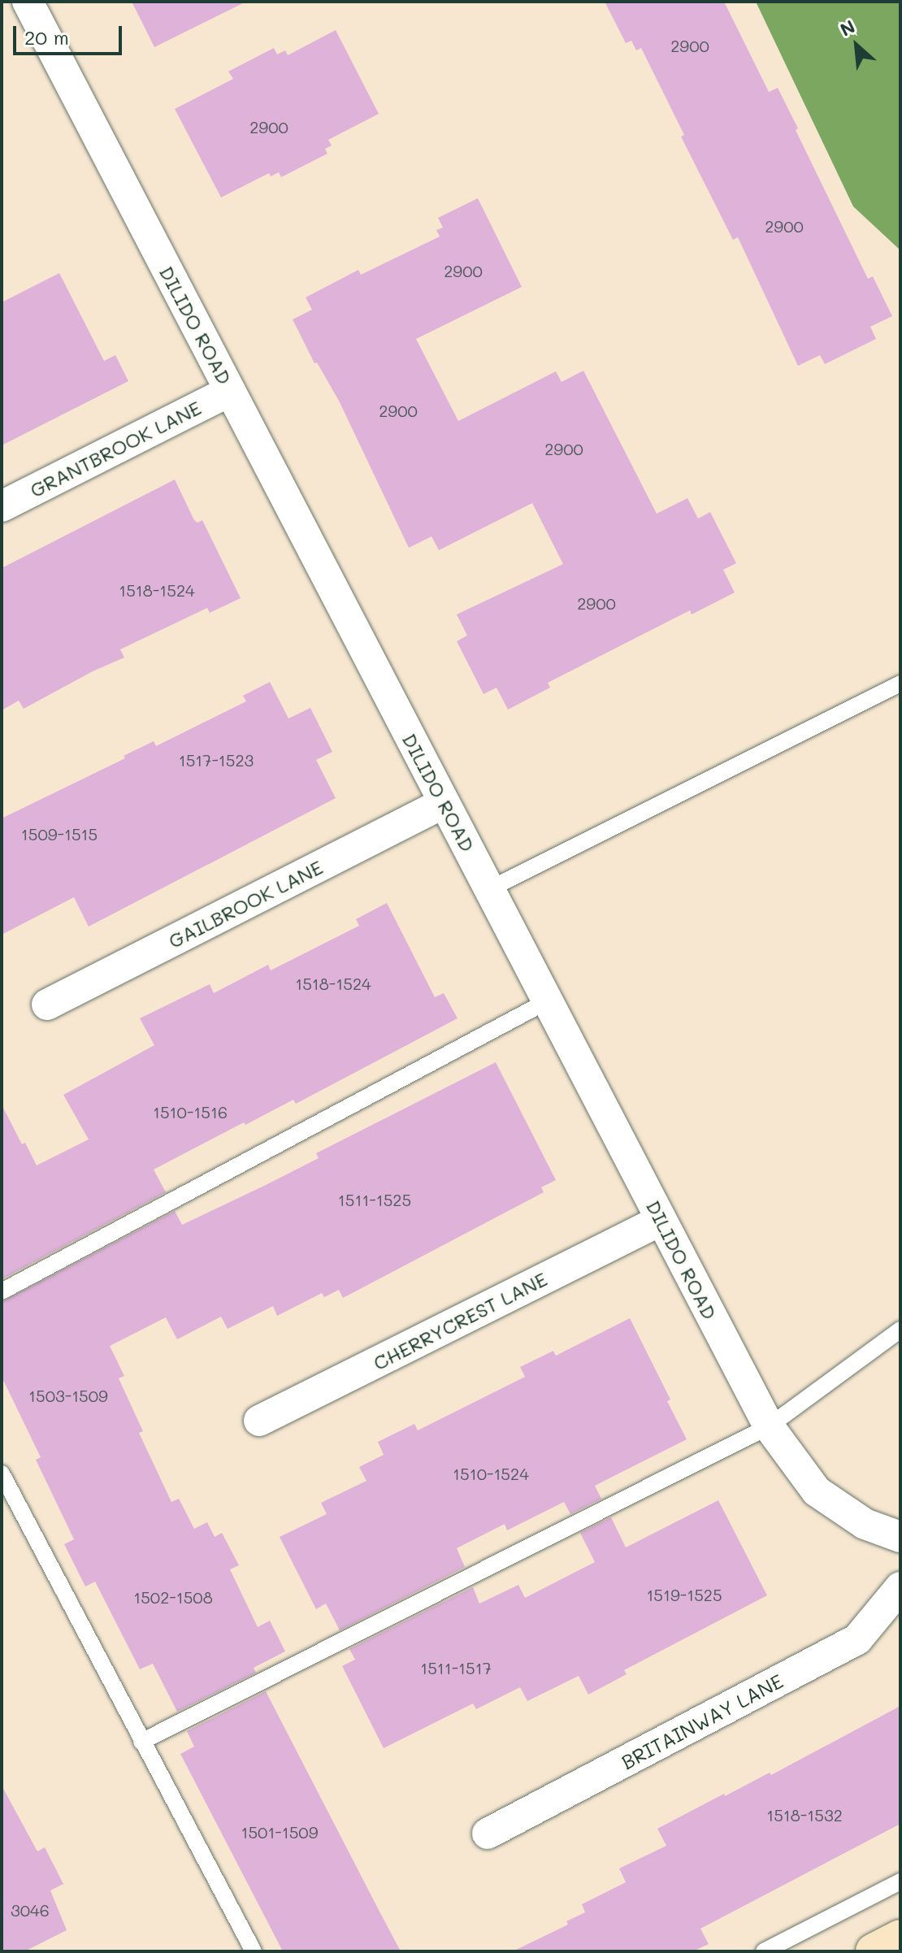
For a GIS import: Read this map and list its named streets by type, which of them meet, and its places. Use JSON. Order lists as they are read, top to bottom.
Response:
{
  "streets": {
    "street": [
      "DILIDO ROAD",
      "GRANTBROOK LANE",
      "GAILBROOK LANE",
      "CHERRYCREST LANE",
      "BRITAINWAY LANE"
    ]
  },
  "crossings": [
    ["DILIDO ROAD", "GRANTBROOK LANE"],
    ["DILIDO ROAD", "GAILBROOK LANE"],
    ["DILIDO ROAD", "CHERRYCREST LANE"]
  ],
  "house_numbers": [
    "2900",
    "2900",
    "2900",
    "2900",
    "2900",
    "2900",
    "1518-1524",
    "2900",
    "1517-1523",
    "1509-1515",
    "1518-1524",
    "1510-1516",
    "1511-1525",
    "1503-1509",
    "1510-1524",
    "1519-1525",
    "1502-1508",
    "1511-1517",
    "1518-1532",
    "1501-1509",
    "3046"
  ],
  "scale_bar": "20 m",
  "north": "top left"
}
